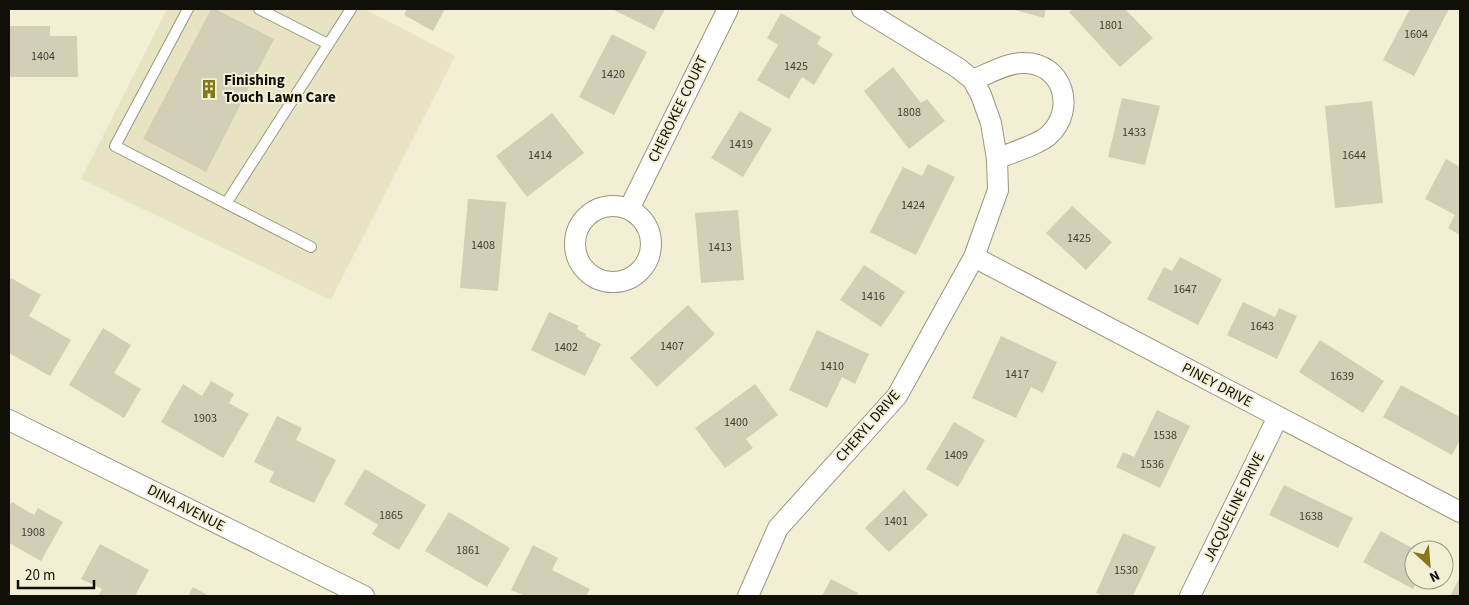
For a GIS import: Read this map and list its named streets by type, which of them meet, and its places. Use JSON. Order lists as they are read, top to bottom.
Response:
{
  "streets": {
    "street": [
      "CHEROKEE COURT",
      "PINEY DRIVE",
      "CHERYL DRIVE",
      "JACQUELINE DRIVE",
      "DINA AVENUE"
    ]
  },
  "crossings": [
    ["PINEY DRIVE", "CHERYL DRIVE"],
    ["PINEY DRIVE", "JACQUELINE DRIVE"]
  ],
  "places": {
    "building": ["Finishing Touch Lawn Care"]
  },
  "house_numbers": [
    "1801",
    "1604",
    "1404",
    "1425",
    "1420",
    "1808",
    "1433",
    "1419",
    "1414",
    "1644",
    "1424",
    "1425",
    "1408",
    "1413",
    "1647",
    "1416",
    "1643",
    "1407",
    "1402",
    "1410",
    "1417",
    "1639",
    "1903",
    "1400",
    "1538",
    "1409",
    "1536",
    "1865",
    "1638",
    "1401",
    "1908",
    "1861",
    "1530"
  ],
  "scale_bar": "20 m",
  "north": "bottom right"
}
